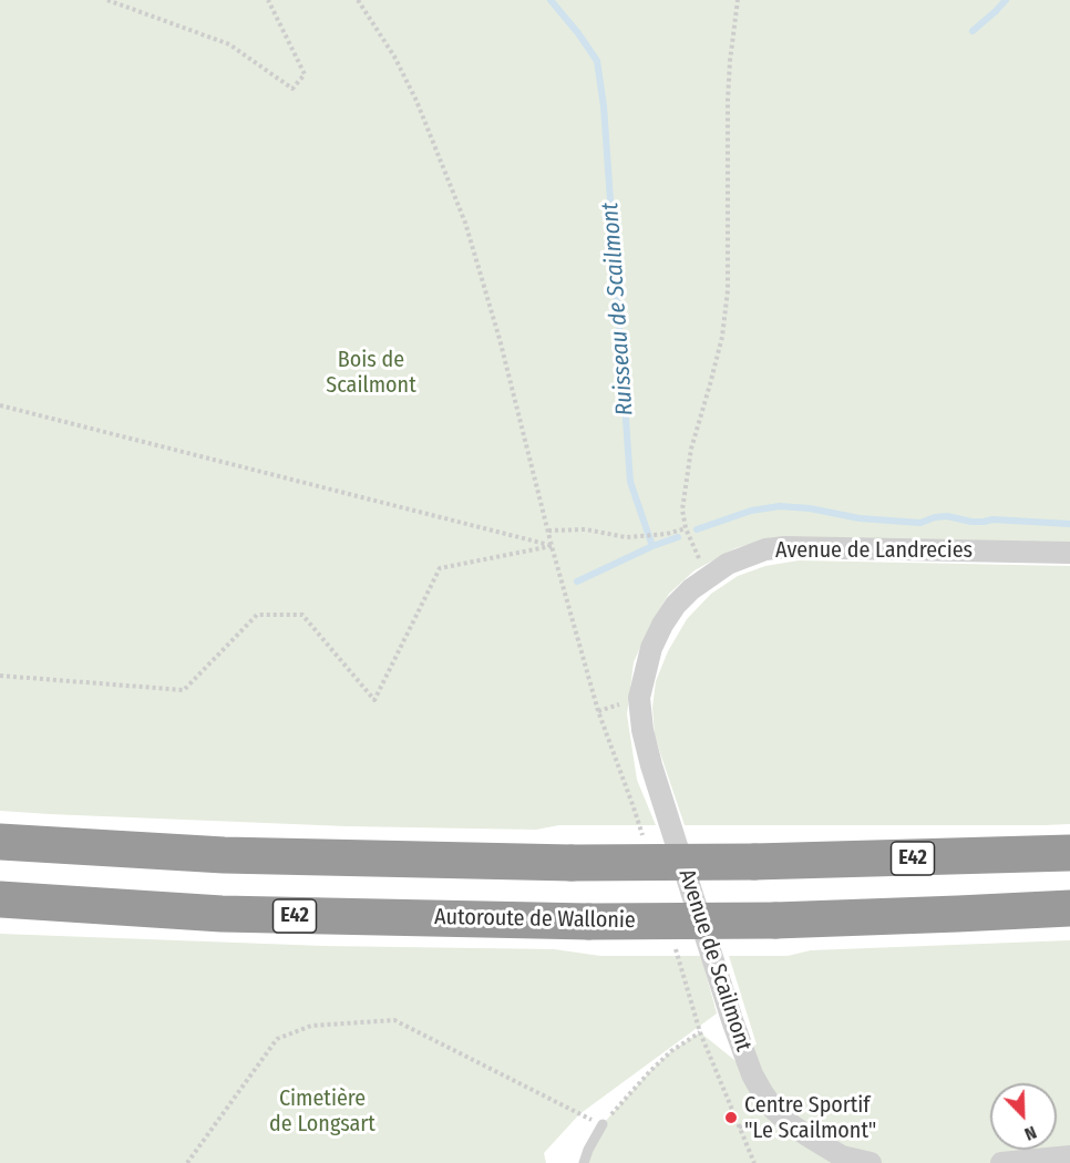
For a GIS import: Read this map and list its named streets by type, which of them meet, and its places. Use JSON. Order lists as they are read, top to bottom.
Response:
{
  "streets": {
    "highway": ["E42", "Autoroute de Wallonie"],
    "street": ["Avenue de Landrecies", "Avenue de Scailmont"]
  },
  "crossings": [
    ["Avenue de Landrecies", "Avenue de Scailmont"]
  ],
  "water": ["Ruisseau de Scailmont"],
  "parks": ["Bois de Scailmont", "Cimetière de Longsart"],
  "places": ["Centre Sportif \"Le Scailmont\""],
  "north": "bottom right"
}
